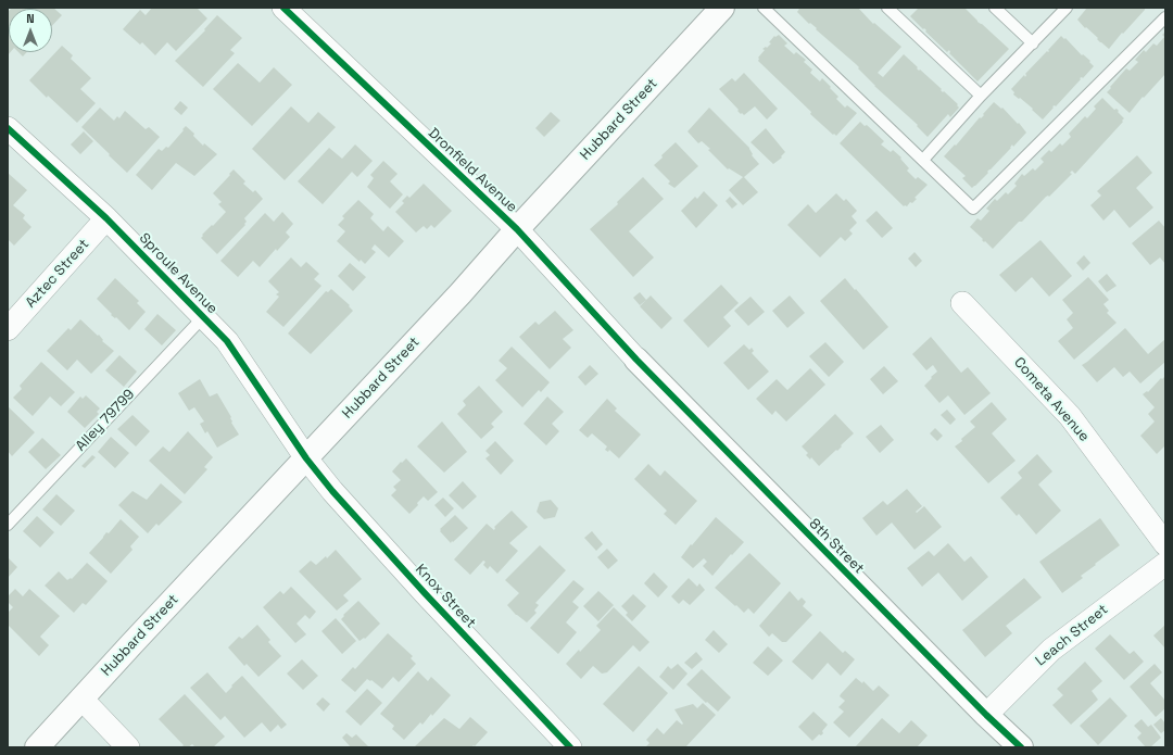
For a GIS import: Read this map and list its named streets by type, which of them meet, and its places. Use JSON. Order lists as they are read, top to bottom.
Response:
{
  "streets": {
    "main road": ["Hubbard Street", "8th Street"],
    "street": [
      "Dronfield Avenue",
      "Aztec Street",
      "Sproule Avenue",
      "Cometa Avenue",
      "Knox Street",
      "Leach Street"
    ],
    "lane": ["Alley 79799"]
  },
  "crossings": [
    ["Hubbard Street", "Dronfield Avenue"],
    ["Hubbard Street", "Sproule Avenue"],
    ["Hubbard Street", "Knox Street"],
    ["Dronfield Avenue", "8th Street"],
    ["Aztec Street", "Sproule Avenue"],
    ["Sproule Avenue", "Alley 79799"],
    ["Sproule Avenue", "Knox Street"],
    ["8th Street", "Leach Street"]
  ],
  "north": "top"
}
